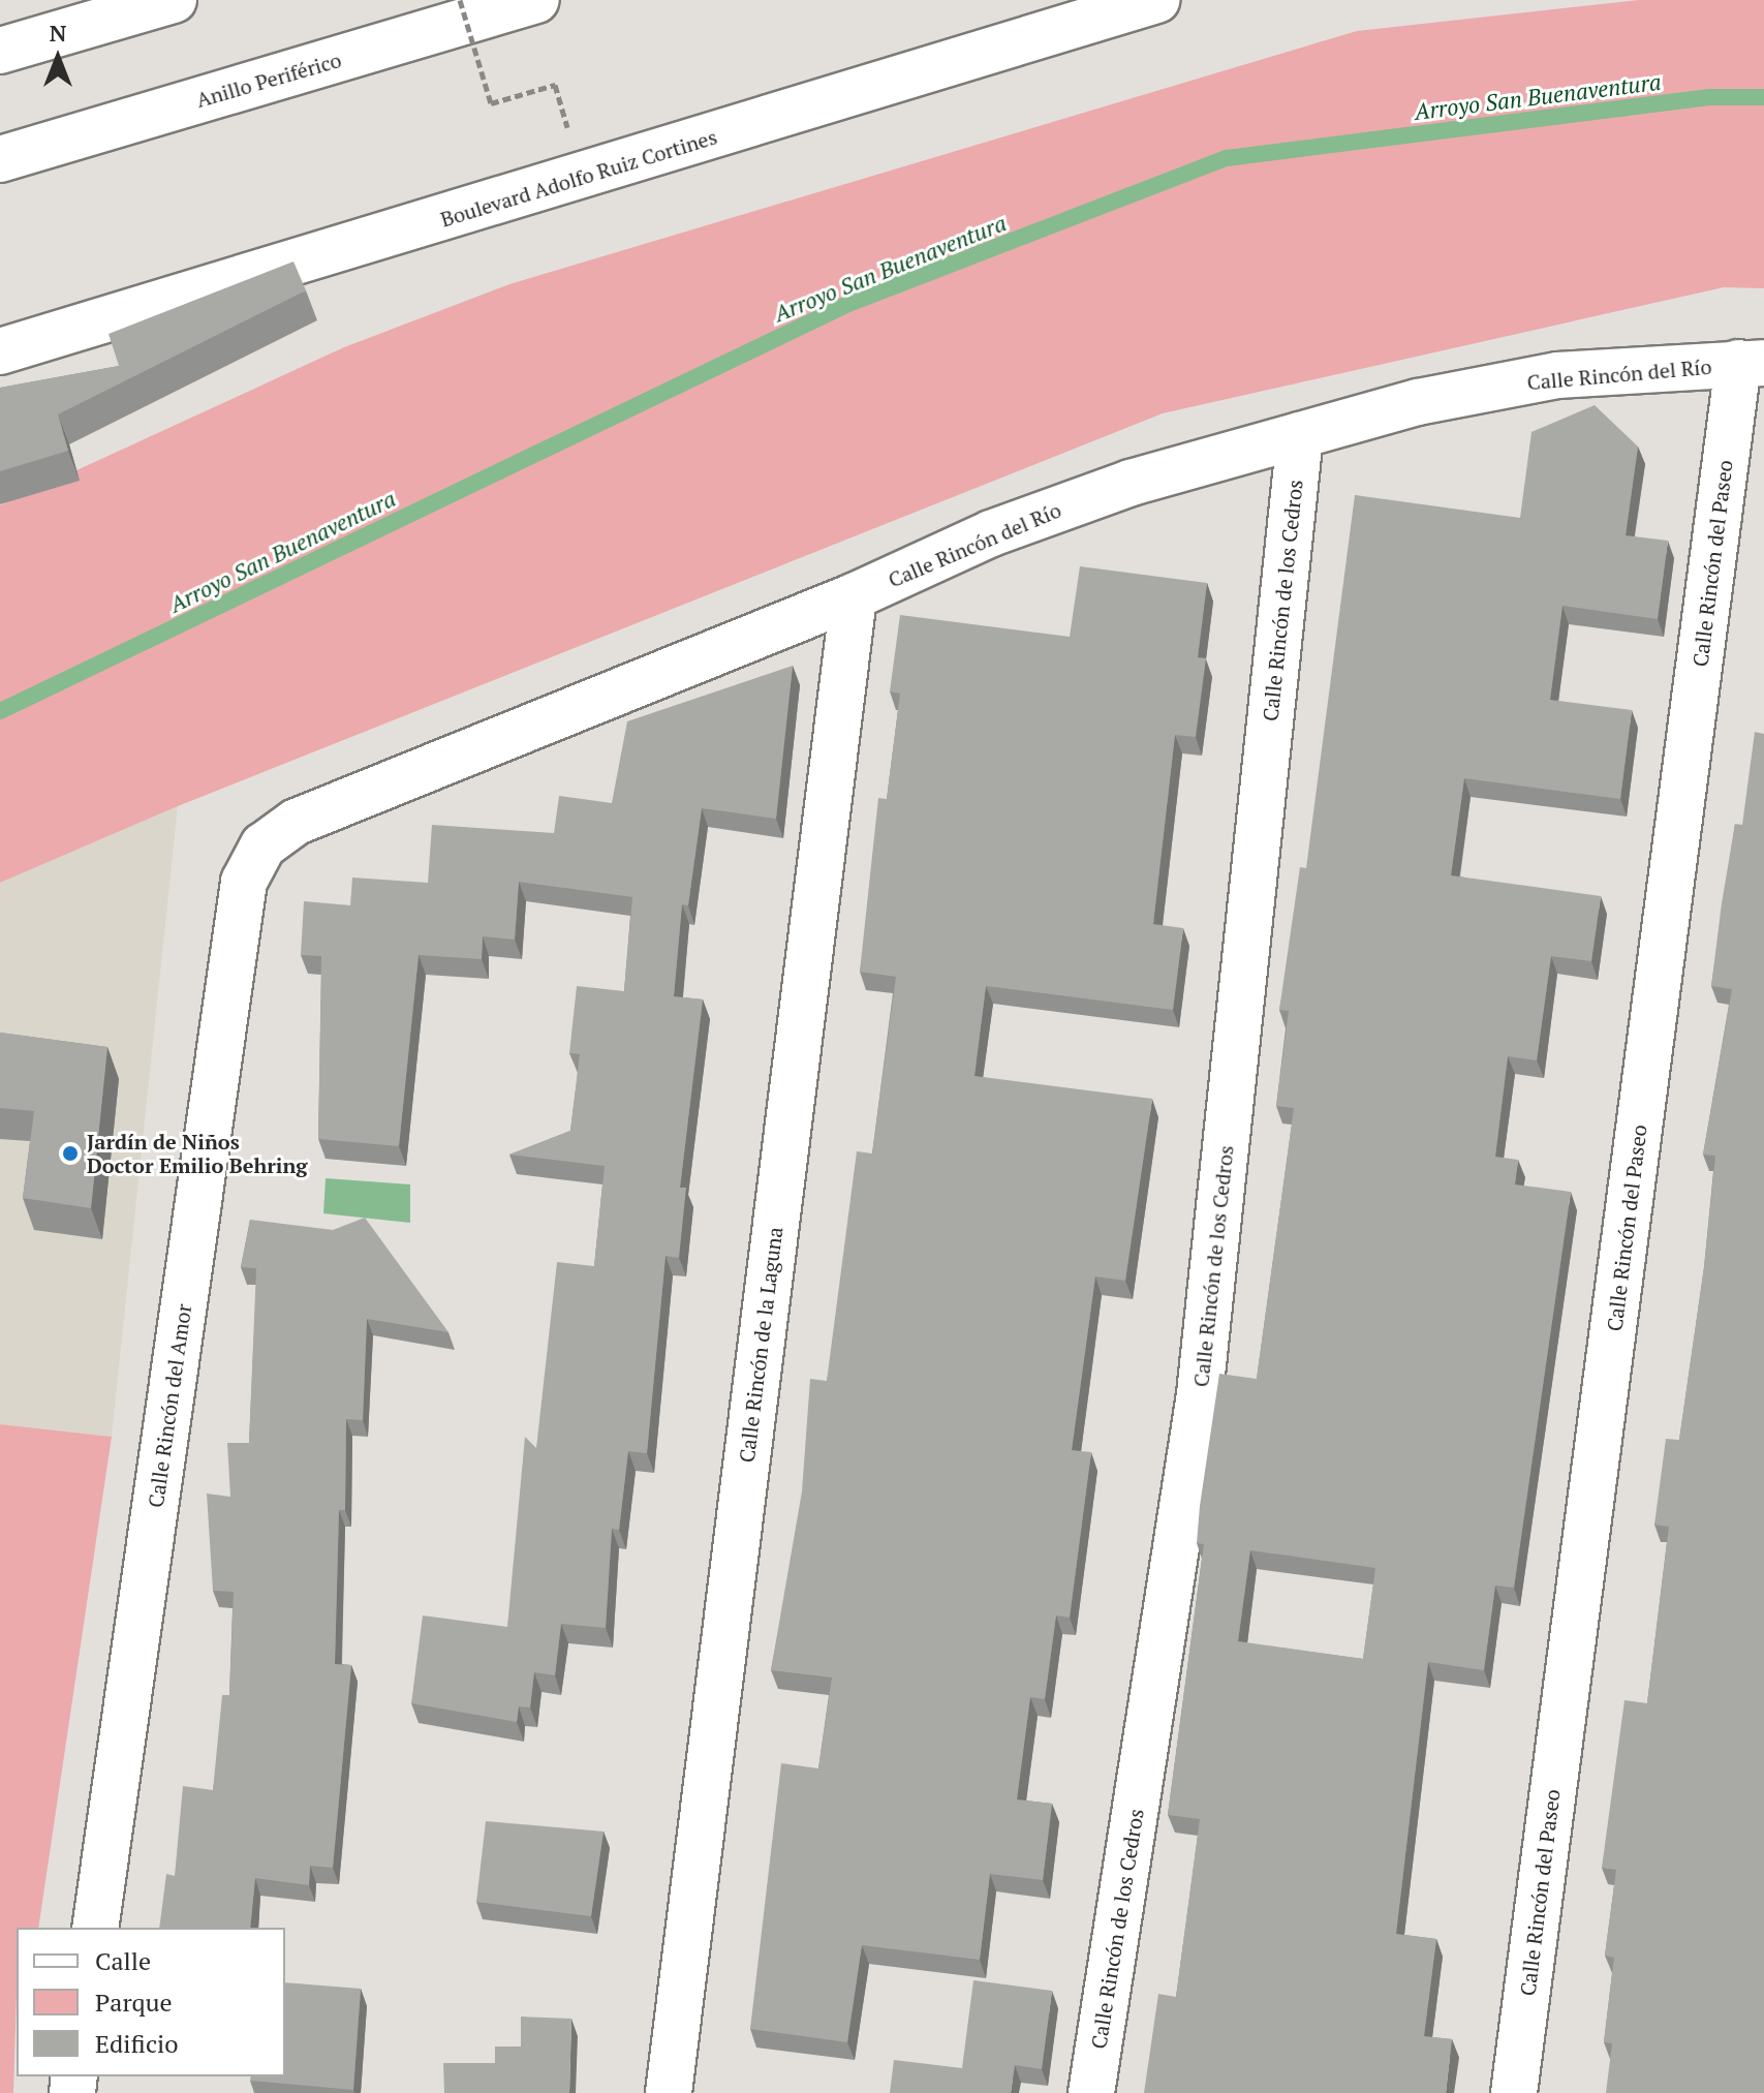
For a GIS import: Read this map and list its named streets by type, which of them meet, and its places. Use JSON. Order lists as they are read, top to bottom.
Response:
{
  "streets": {
    "main road": [
      "Anillo Periférico",
      "Boulevard Adolfo Ruiz Cortines",
      "Calle Rincón del Río",
      "Calle Rincón del Paseo",
      "Calle Rincón de los Cedros",
      "Calle Rincón de la Laguna",
      "Calle Rincón del Amor"
    ]
  },
  "crossings": [
    ["Calle Rincón del Río", "Calle Rincón del Paseo"],
    ["Calle Rincón del Río", "Calle Rincón de los Cedros"],
    ["Calle Rincón del Río", "Calle Rincón de la Laguna"],
    ["Calle Rincón del Río", "Calle Rincón del Amor"]
  ],
  "water": ["Arroyo San Buenaventura"],
  "places": ["Jardín de Niños Doctor Emilio Behring"],
  "legend": ["Calle", "Parque", "Edificio"],
  "north": "top"
}
